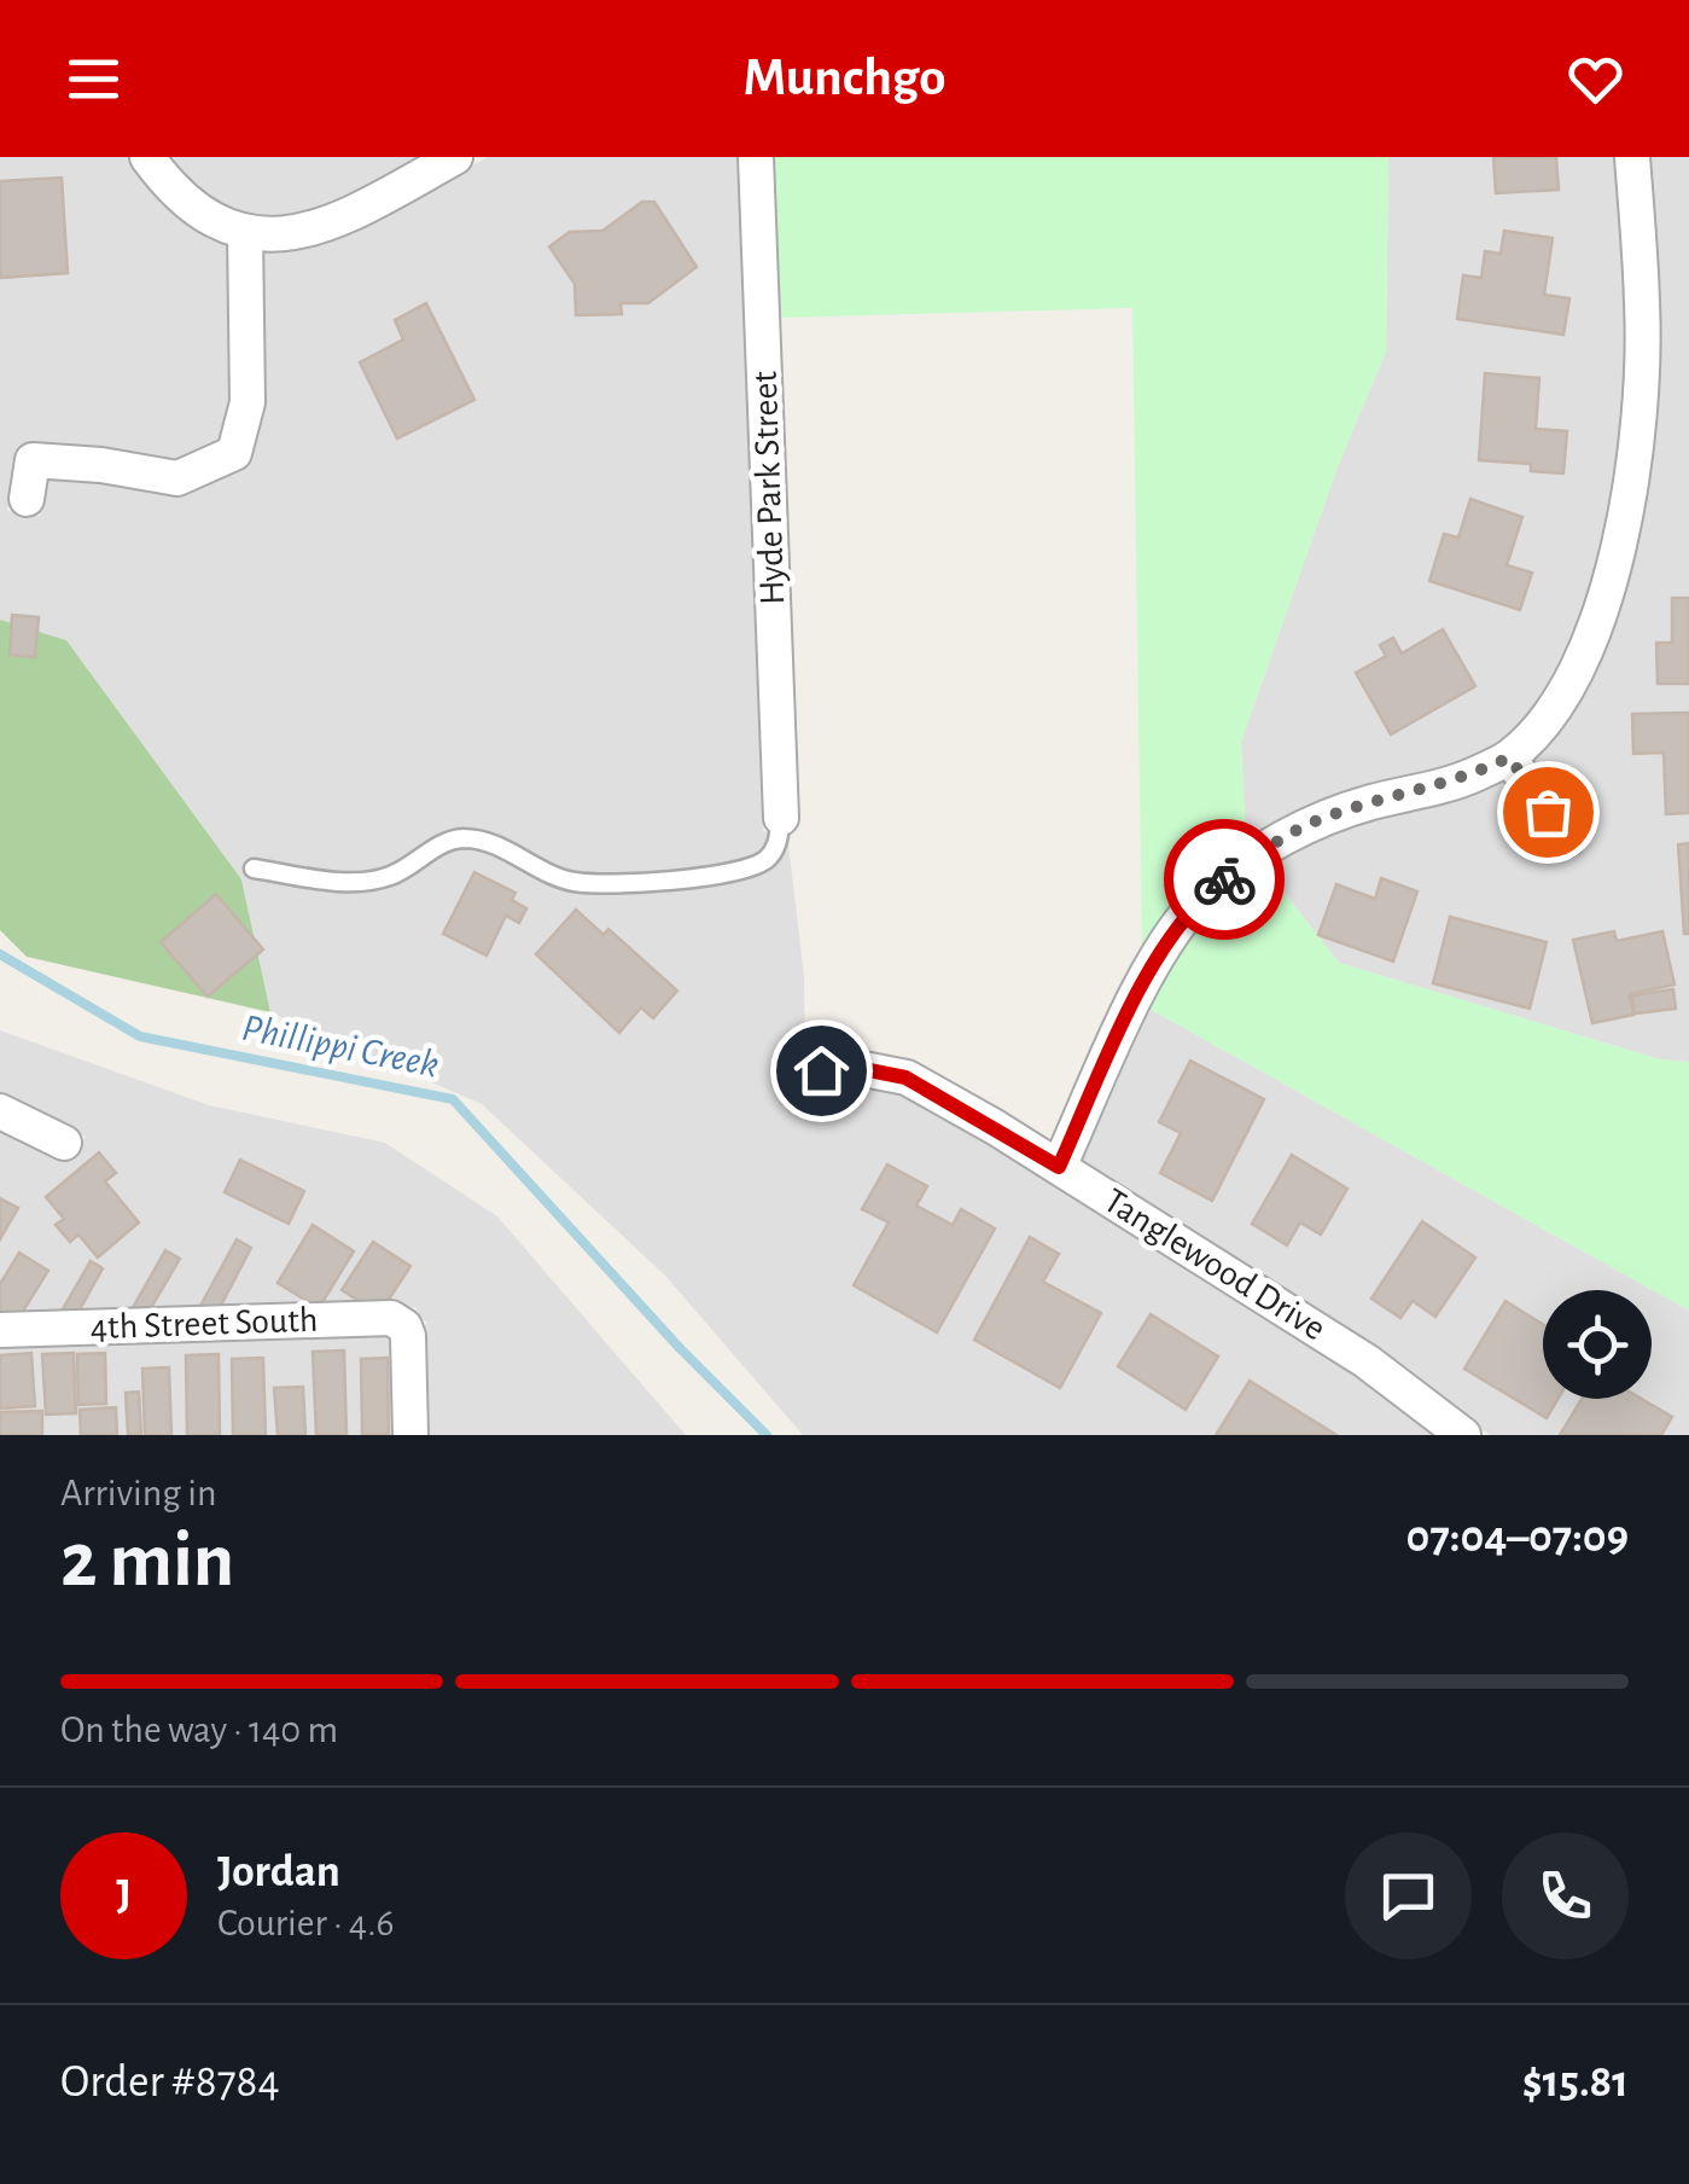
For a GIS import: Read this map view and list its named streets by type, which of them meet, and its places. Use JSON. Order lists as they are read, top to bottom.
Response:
{
  "streets": {
    "street": ["Hyde Park Street", "Tanglewood Drive", "4th Street South"]
  },
  "water": ["Phillippi Creek"],
  "page": {
    "header": "Munchgo",
    "heading": ["2 min", "Arriving in", "07:04–07:09"],
    "panel": [
      "Jordan",
      "Courier · 4.6",
      "Order #8784",
      "$15.81"
    ],
    "bar": "On the way · 140 m",
    "round": "J"
  }
}
